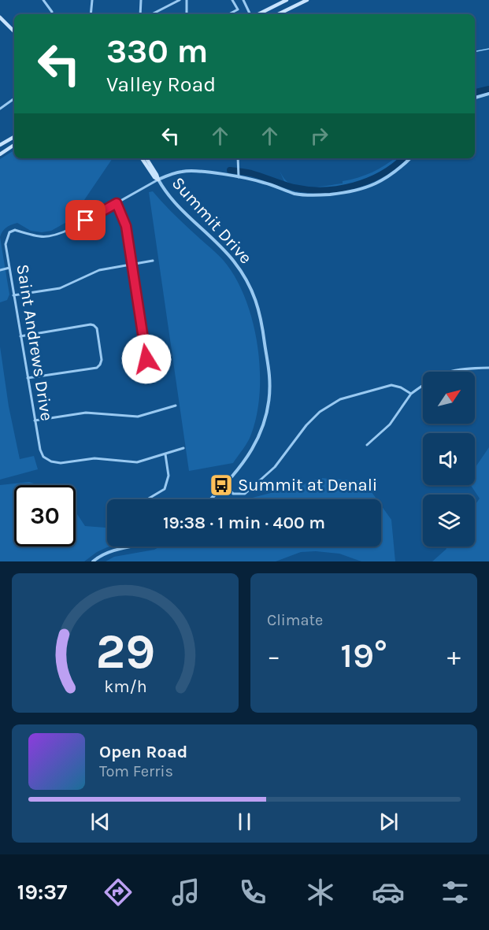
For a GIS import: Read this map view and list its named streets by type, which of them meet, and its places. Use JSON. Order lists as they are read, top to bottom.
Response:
{
  "streets": {
    "main road": ["Summit Drive"],
    "street": ["Saint Andrews Drive"]
  },
  "places": {
    "bus stop": ["Summit at Denali"]
  },
  "north": "top right",
  "page": {
    "turn": ["330 m", "Valley Road"],
    "limit": "30",
    "trip": "19:38 · 1 min · 400 m",
    "tile": "Climate",
    "heat": ["−", "19°", "+"],
    "song": ["Open Road", "Tom Ferris"],
    "tabs": "19:37",
    "gauge": ["29", "km/h"]
  }
}
